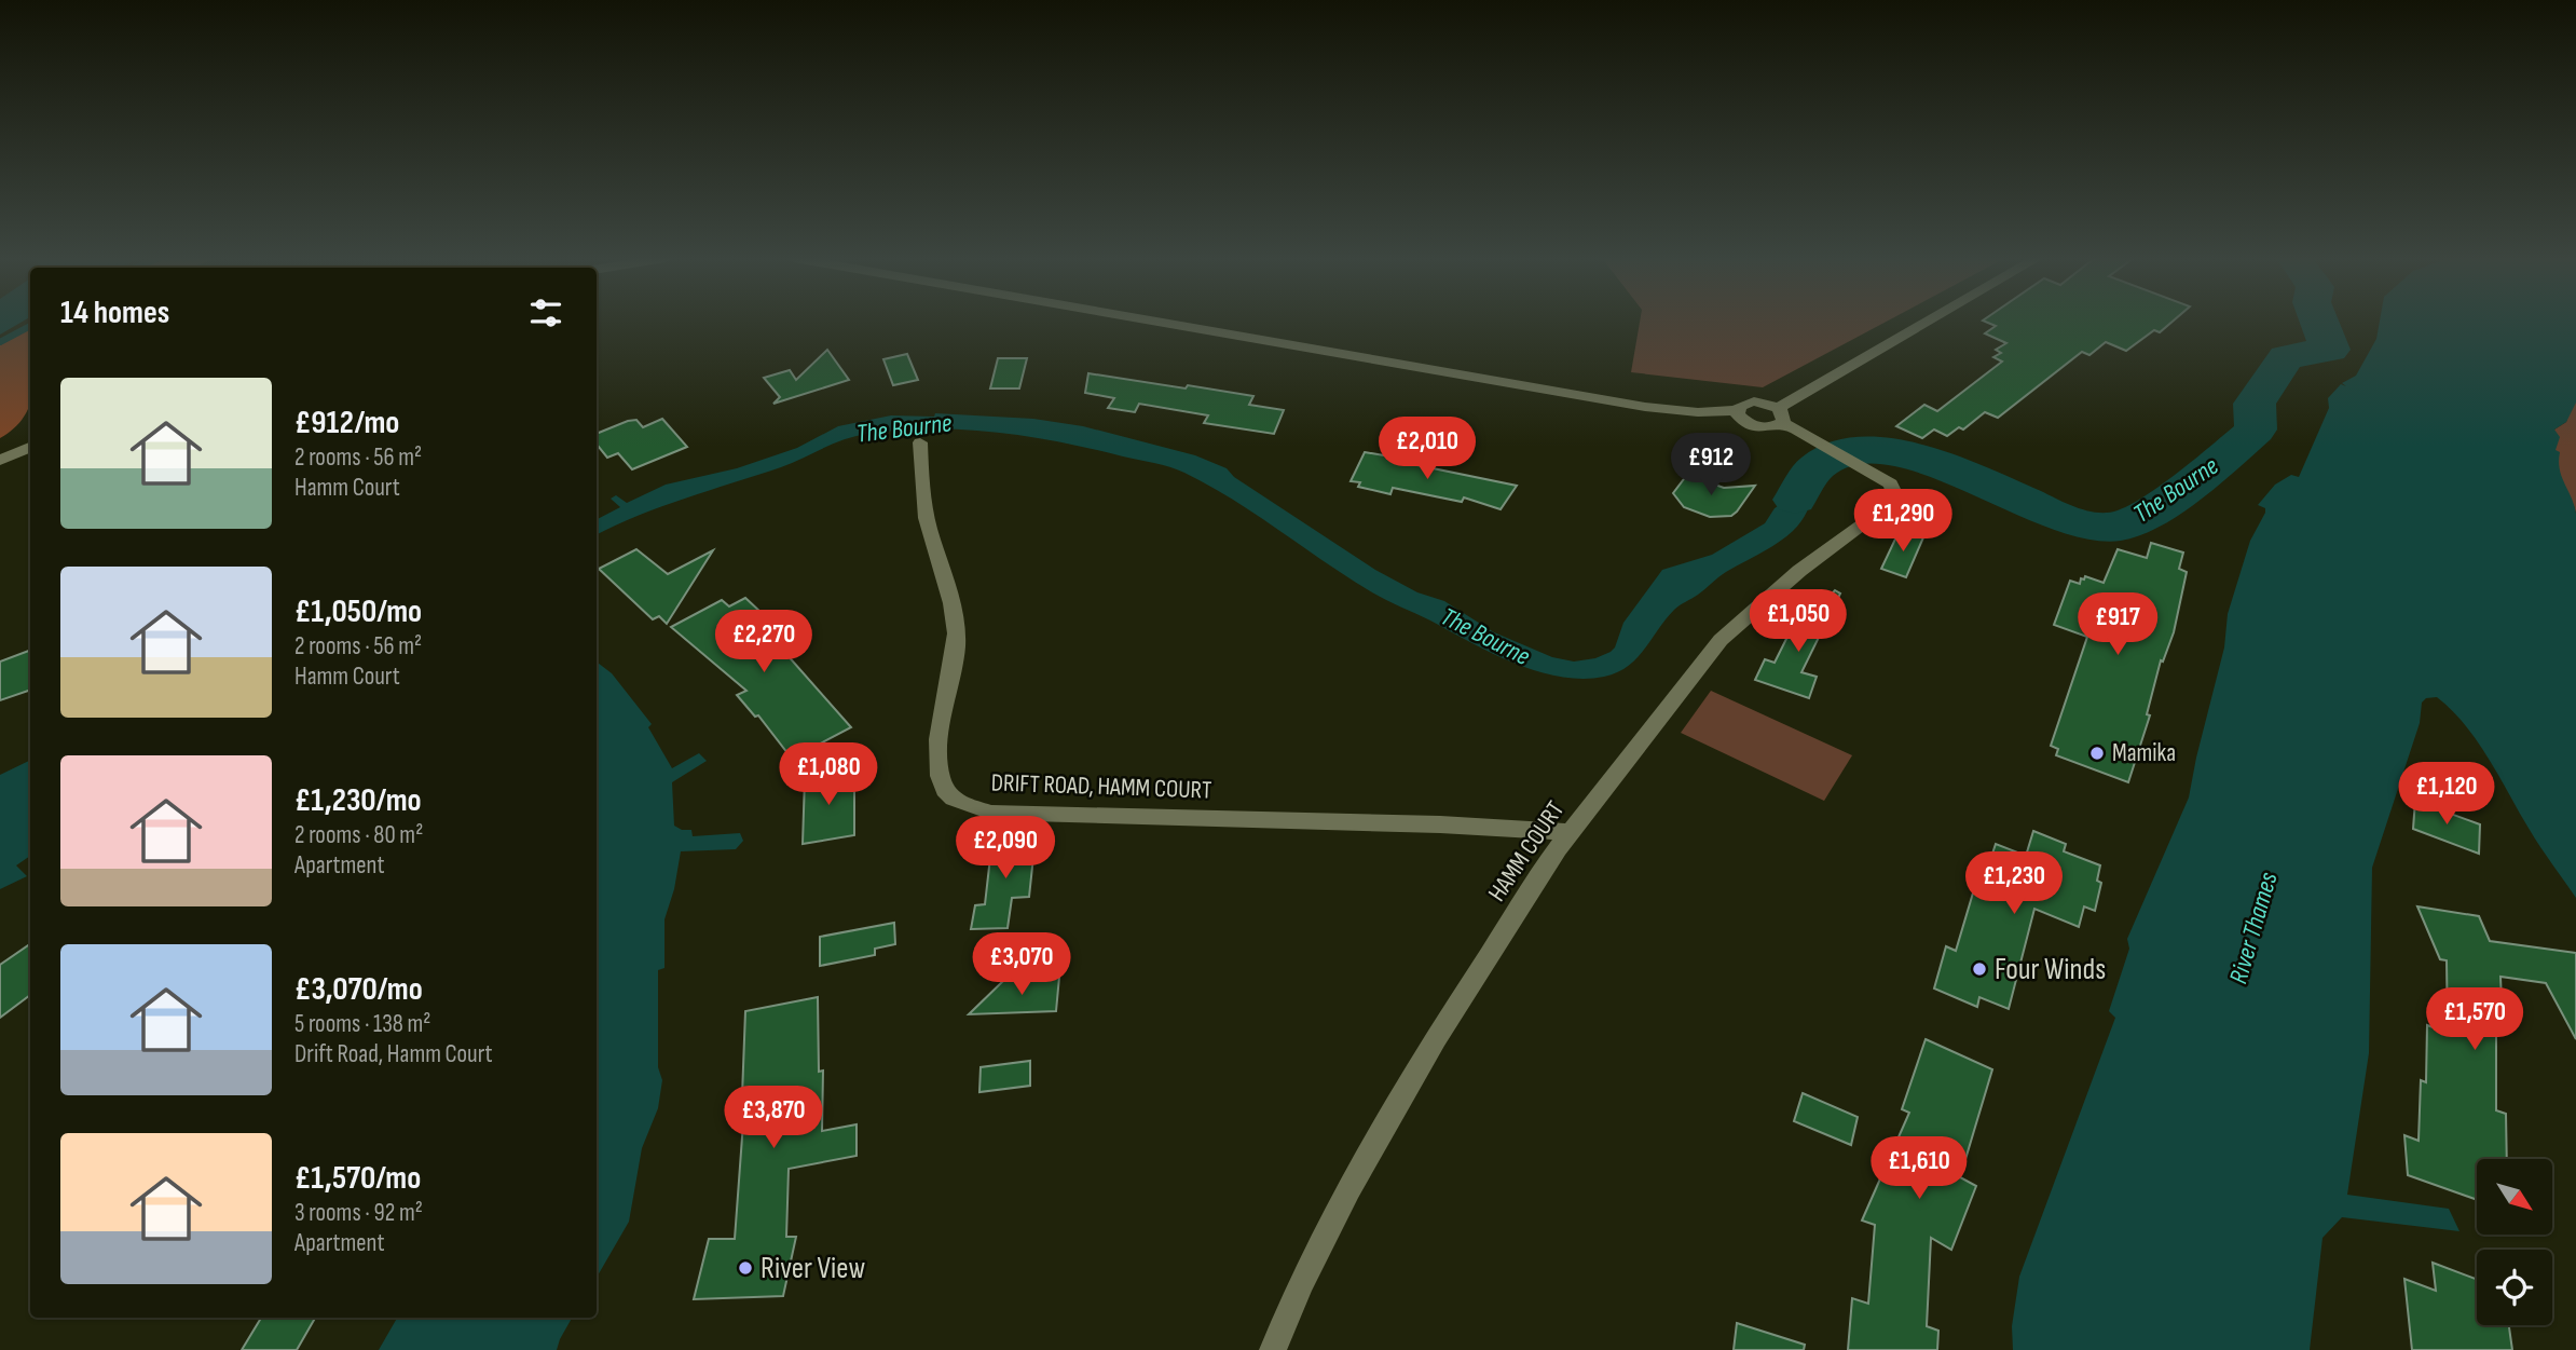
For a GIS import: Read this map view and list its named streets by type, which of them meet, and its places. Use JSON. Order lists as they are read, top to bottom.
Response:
{
  "streets": {
    "street": ["DRIFT ROAD, HAMM COURT", "HAMM COURT"]
  },
  "crossings": [
    ["DRIFT ROAD, HAMM COURT", "HAMM COURT"]
  ],
  "water": ["The Bourne", "River Thames"],
  "places": ["Mamika", "Four Winds", "River View"],
  "north": "bottom right",
  "page": {
    "heading": "14 homes",
    "list": [
      {
        "name": "£912/mo",
        "note": "2 rooms · 56 m² · Hamm Court"
      },
      {
        "name": "£1,050/mo",
        "note": "2 rooms · 56 m² · Hamm Court"
      },
      {
        "name": "£1,230/mo",
        "note": "2 rooms · 80 m² · Apartment"
      },
      {
        "name": "£3,070/mo",
        "note": "5 rooms · 138 m² · Drift Road, Hamm Court"
      },
      {
        "name": "£1,570/mo",
        "note": "3 rooms · 92 m² · Apartment"
      }
    ],
    "price": [
      "£2,010",
      "£912",
      "£1,290",
      "£1,050",
      "£917",
      "£2,270",
      "£1,080",
      "£1,120",
      "£2,090",
      "£1,230",
      "£3,070",
      "£1,570",
      "£3,870",
      "£1,610"
    ]
  }
}
